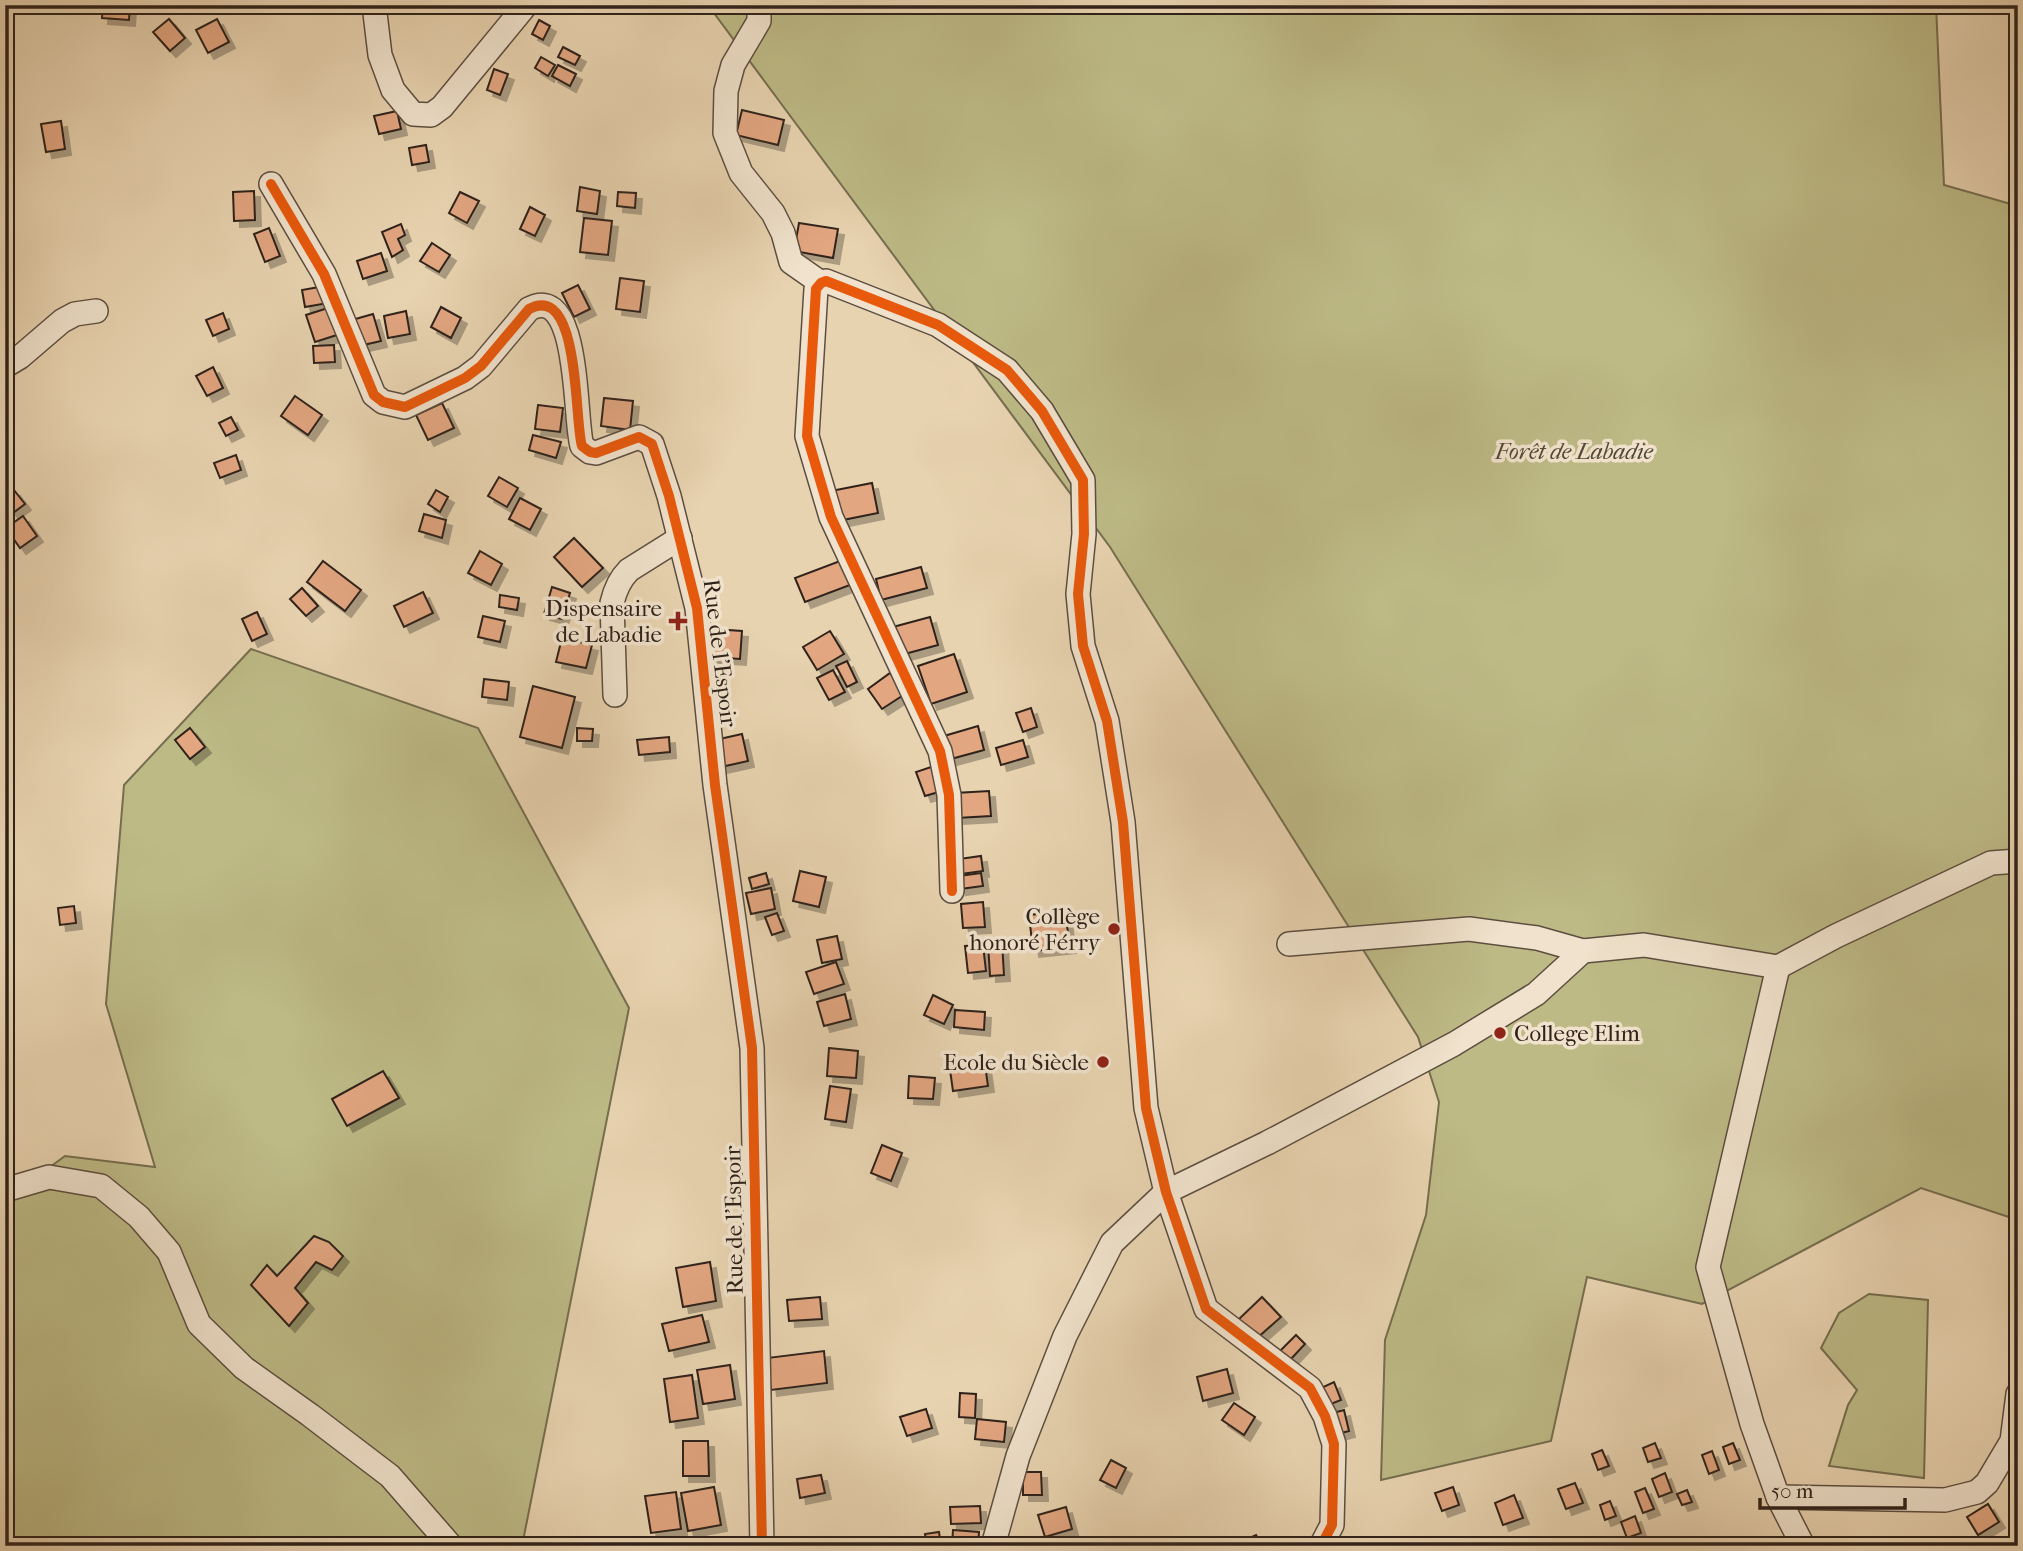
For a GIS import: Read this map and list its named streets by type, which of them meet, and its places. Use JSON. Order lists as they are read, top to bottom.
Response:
{
  "streets": {
    "street": ["Rue de l'Espoir"]
  },
  "parks": ["Forêt de Labadie"],
  "places": {
    "health": ["Dispensaire de Labadie"],
    "other": ["Collège honoré Férry", "College Elim", "Ecole du Siècle"]
  },
  "scale_bar": "50 m"
}
